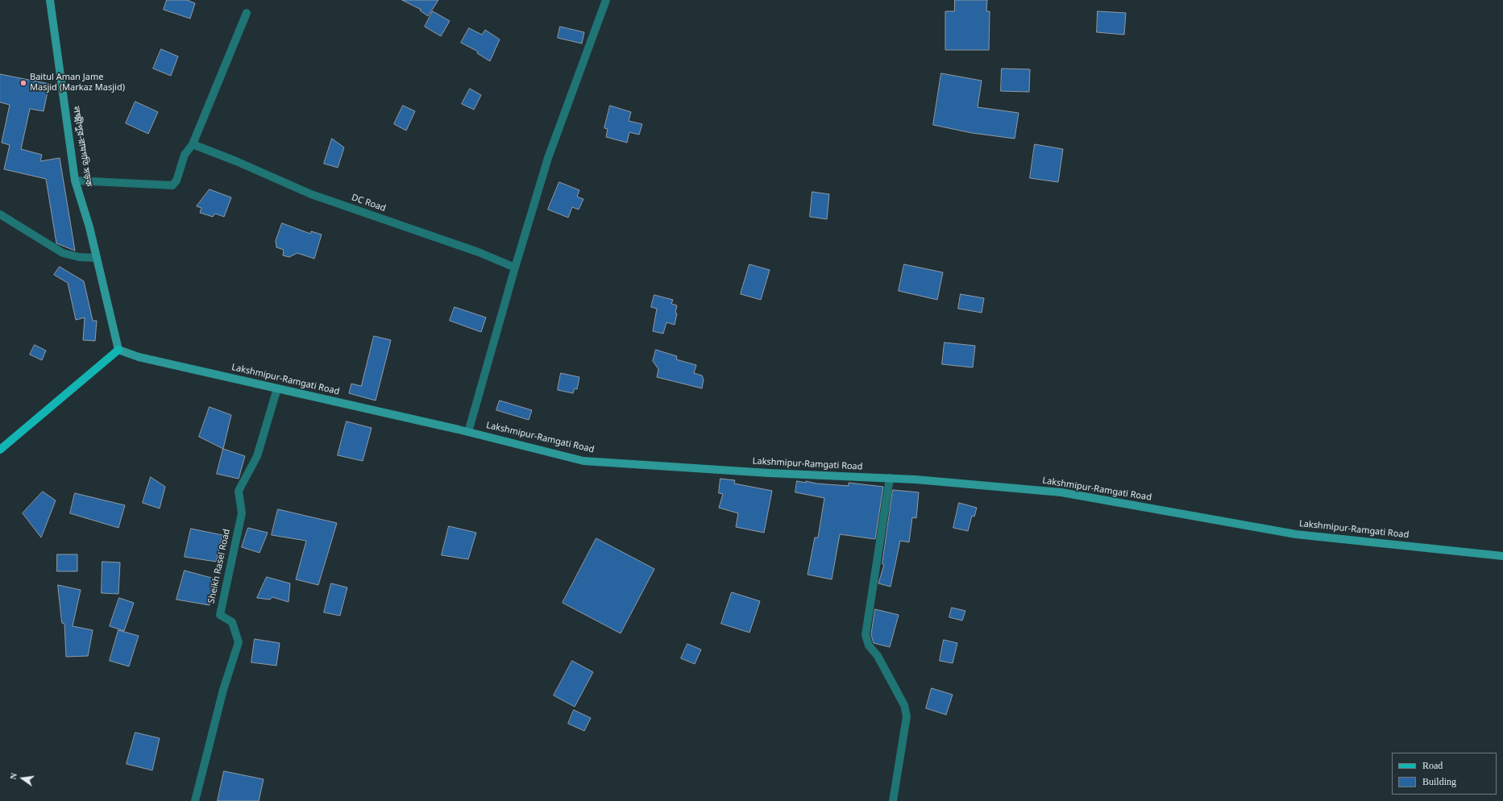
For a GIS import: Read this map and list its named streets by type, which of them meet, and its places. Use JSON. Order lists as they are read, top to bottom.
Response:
{
  "streets": {
    "main road": ["লক্ষ্মীপুর-রামগতি সড়ক", "Lakshmipur-Ramgati Road"],
    "street": ["DC Road", "Sheikh Rasel Road"]
  },
  "crossings": [
    ["লক্ষ্মীপুর-রামগতি সড়ক", "Lakshmipur-Ramgati Road"],
    ["Lakshmipur-Ramgati Road", "Sheikh Rasel Road"]
  ],
  "places": ["Baitul Aman Jame Masjid (Markaz Masjid)"],
  "legend": ["Road", "Building"],
  "north": "left"
}
